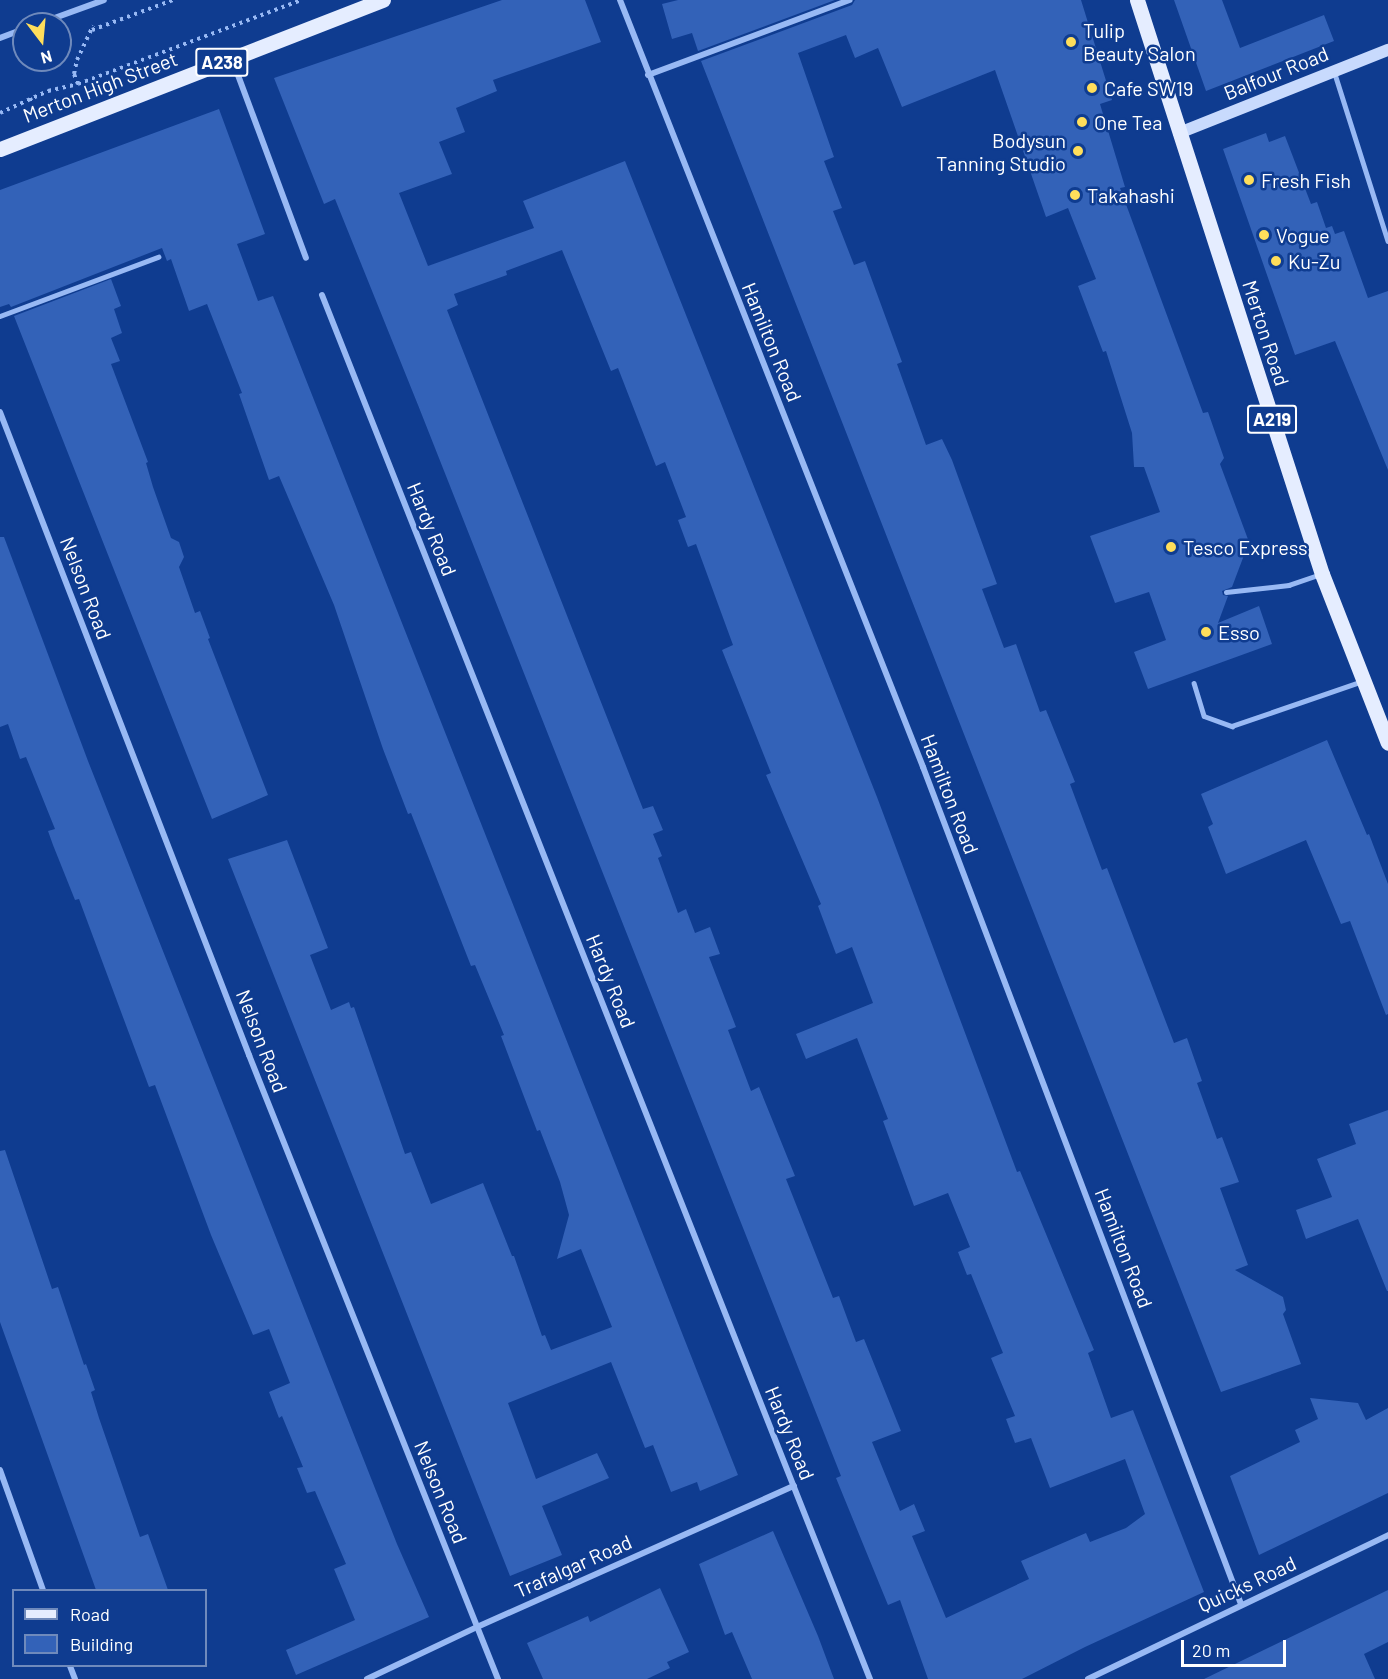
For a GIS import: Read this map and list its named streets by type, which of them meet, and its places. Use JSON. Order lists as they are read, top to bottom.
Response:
{
  "streets": {
    "main road": [
      "A238",
      "Merton High Street",
      "Merton Road",
      "A219"
    ],
    "street": [
      "Balfour Road",
      "Hamilton Road",
      "Hardy Road",
      "Nelson Road",
      "Trafalgar Road",
      "Quicks Road"
    ]
  },
  "crossings": [
    ["Balfour Road", "Merton Road"],
    ["Hamilton Road", "Quicks Road"],
    ["Hardy Road", "Trafalgar Road"],
    ["Nelson Road", "Trafalgar Road"]
  ],
  "places": [
    "Tulip Beauty Salon",
    "Cafe SW19",
    "One Tea",
    "Bodysun Tanning Studio",
    "Fresh Fish",
    "Takahashi",
    "Vogue",
    "Ku-Zu",
    "Tesco Express",
    "Esso"
  ],
  "legend": ["Road", "Building"],
  "scale_bar": "20 m",
  "north": "bottom"
}
